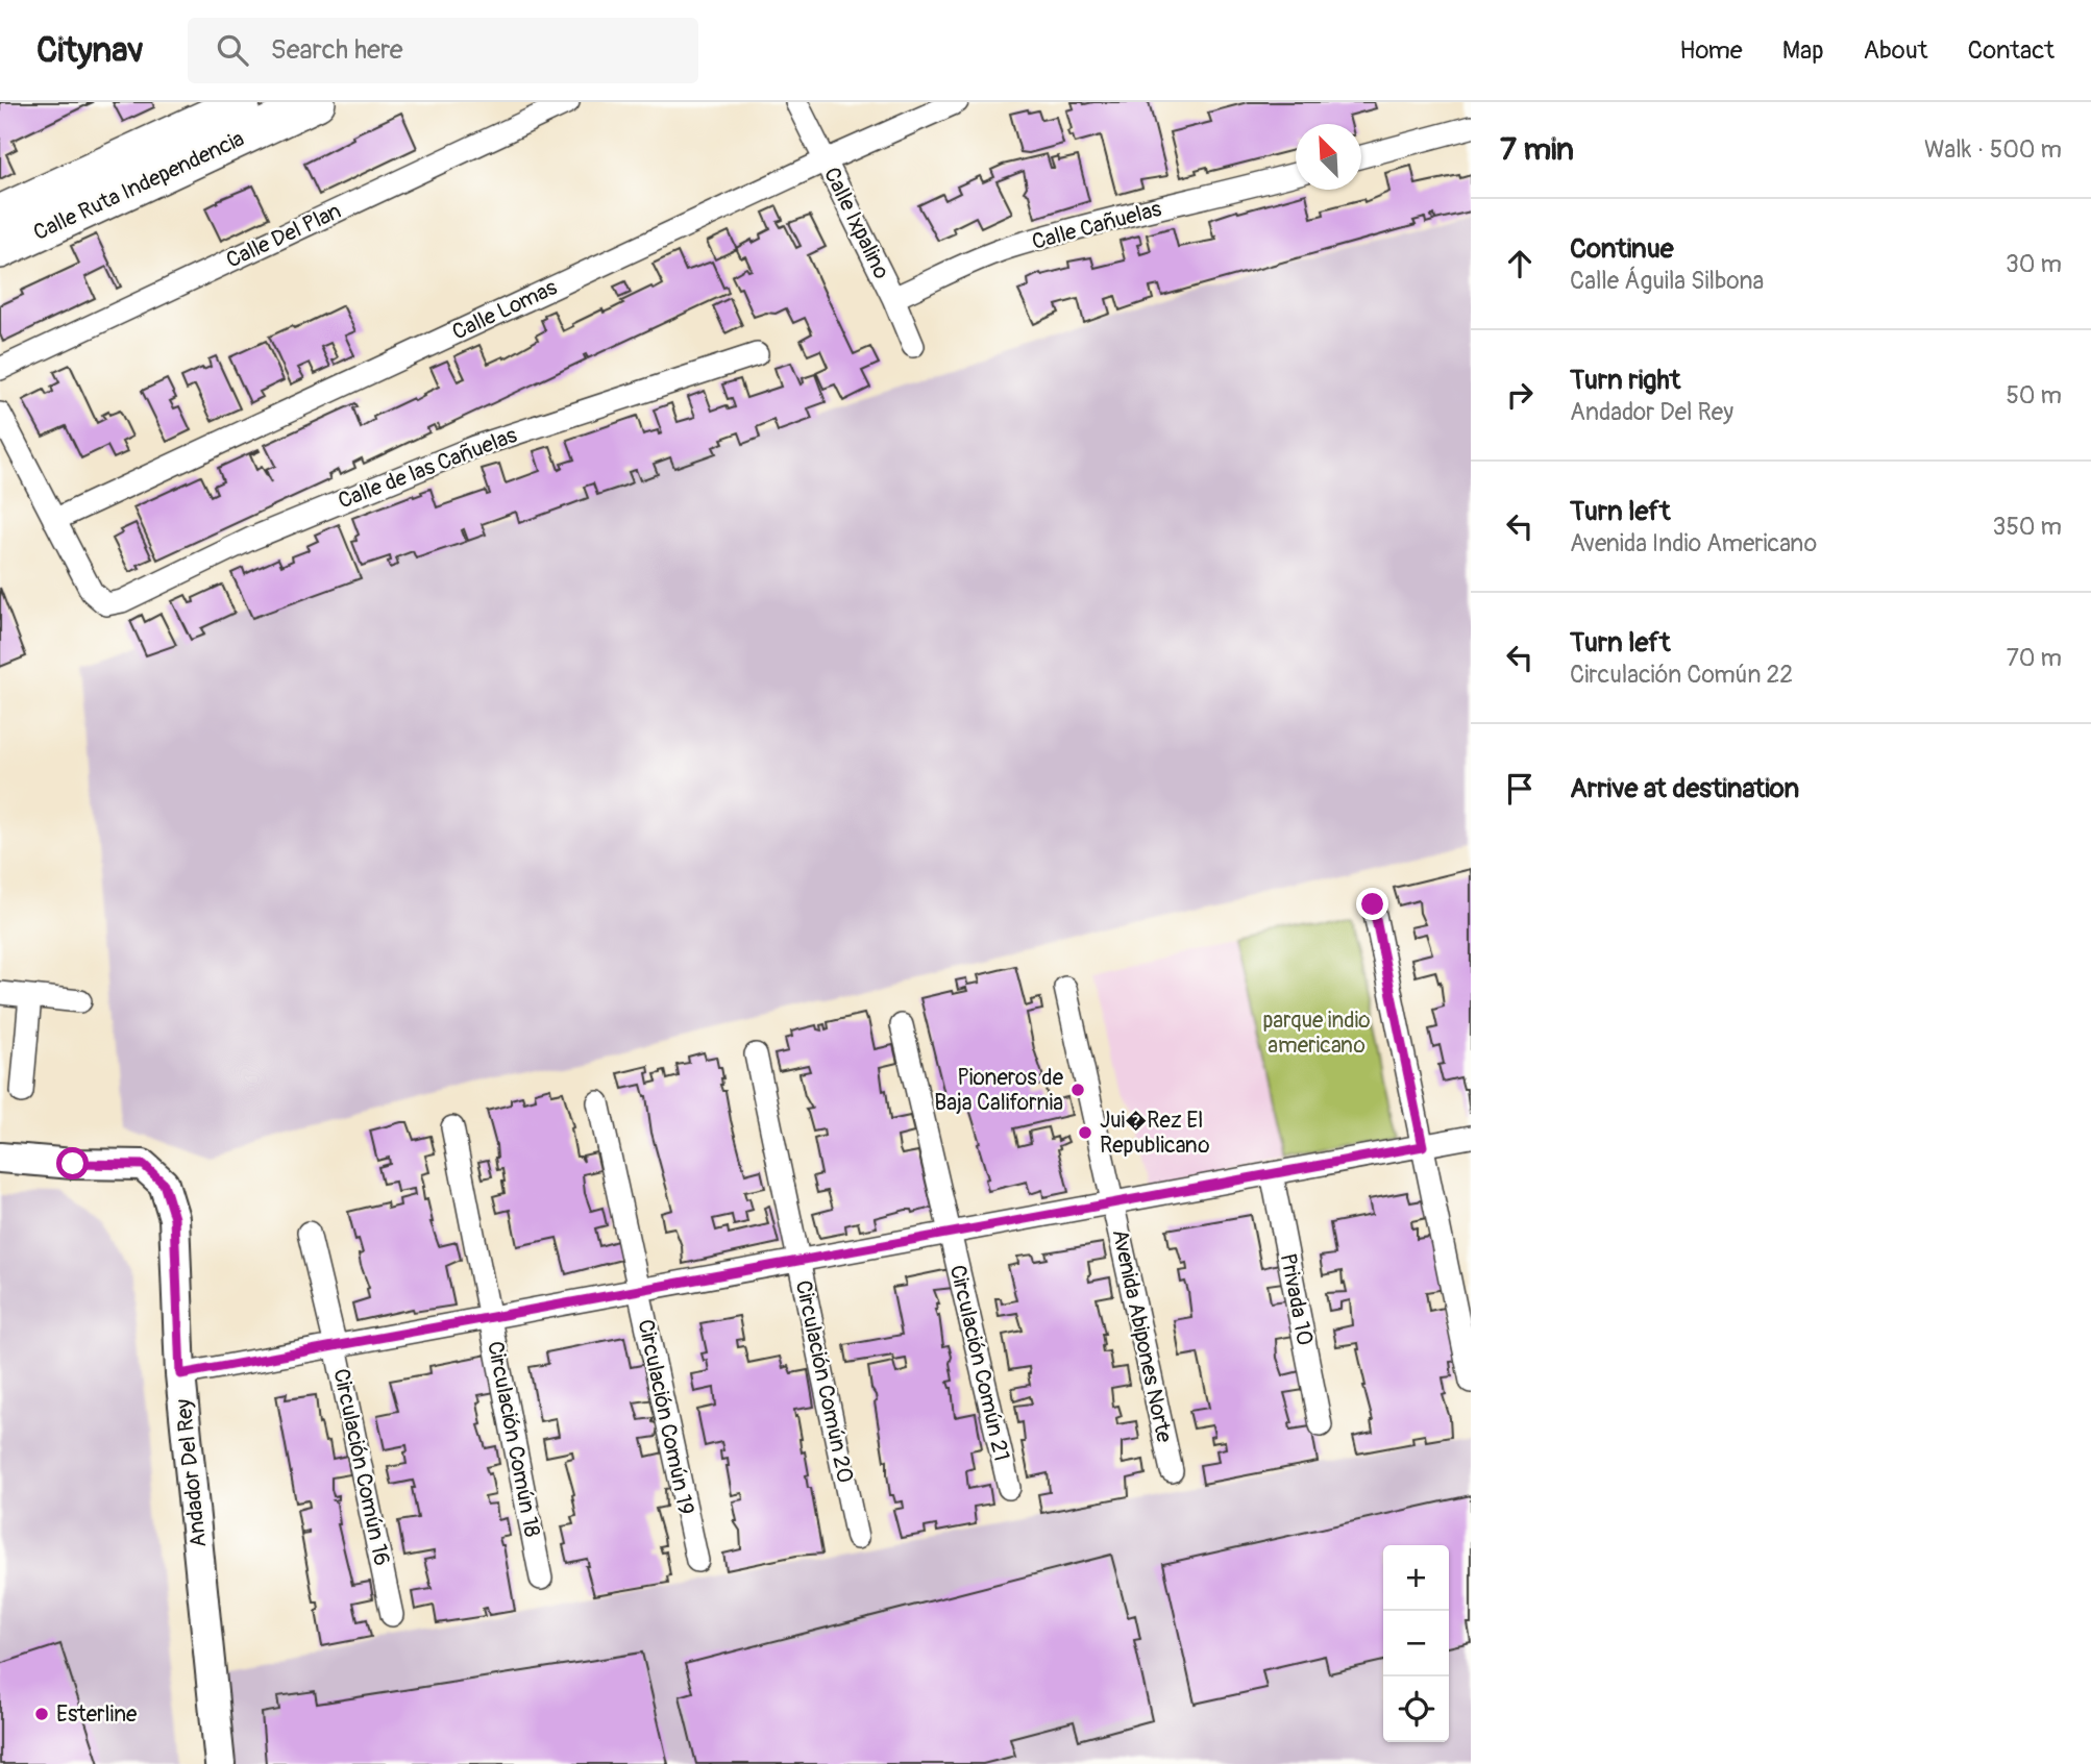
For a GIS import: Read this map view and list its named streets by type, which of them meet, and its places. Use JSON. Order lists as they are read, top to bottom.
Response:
{
  "streets": {
    "main road": ["Calle Ruta Independencia"],
    "street": [
      "Calle Ixpalino",
      "Calle Cañuelas",
      "Calle Del Plan",
      "Calle Lomas",
      "Calle de las Cañuelas",
      "Privada 10",
      "Avenida Abipones Norte",
      "Circulación Común 21",
      "Circulación Común 20",
      "Circulación Común 19",
      "Circulación Común 18",
      "Circulación Común 16",
      "Andador Del Rey"
    ]
  },
  "crossings": [
    ["Calle Ixpalino", "Calle Cañuelas"],
    ["Calle Ixpalino", "Calle Lomas"],
    ["Calle Lomas", "Calle de las Cañuelas"]
  ],
  "parks": ["parque indio americano"],
  "places": ["Pioneros de Baja California", "Jui�Rez El Republicano", "Esterline"],
  "north": "top left",
  "page": {
    "header": "Citynav",
    "search": "Search here",
    "nav": [
      "Home",
      "Map",
      "About",
      "Contact"
    ],
    "heading": ["7 min", "Walk · 500 m"],
    "list": [
      ["Continue", "Calle Águila Silbona", "30 m"],
      ["Turn right", "Andador Del Rey", "50 m"],
      ["Turn left", "Avenida Indio Americano", "350 m"],
      ["Turn left", "Circulación Común 22", "70 m"],
      "Arrive at destination"
    ],
    "map_buttons": ["+", "−"]
  }
}
